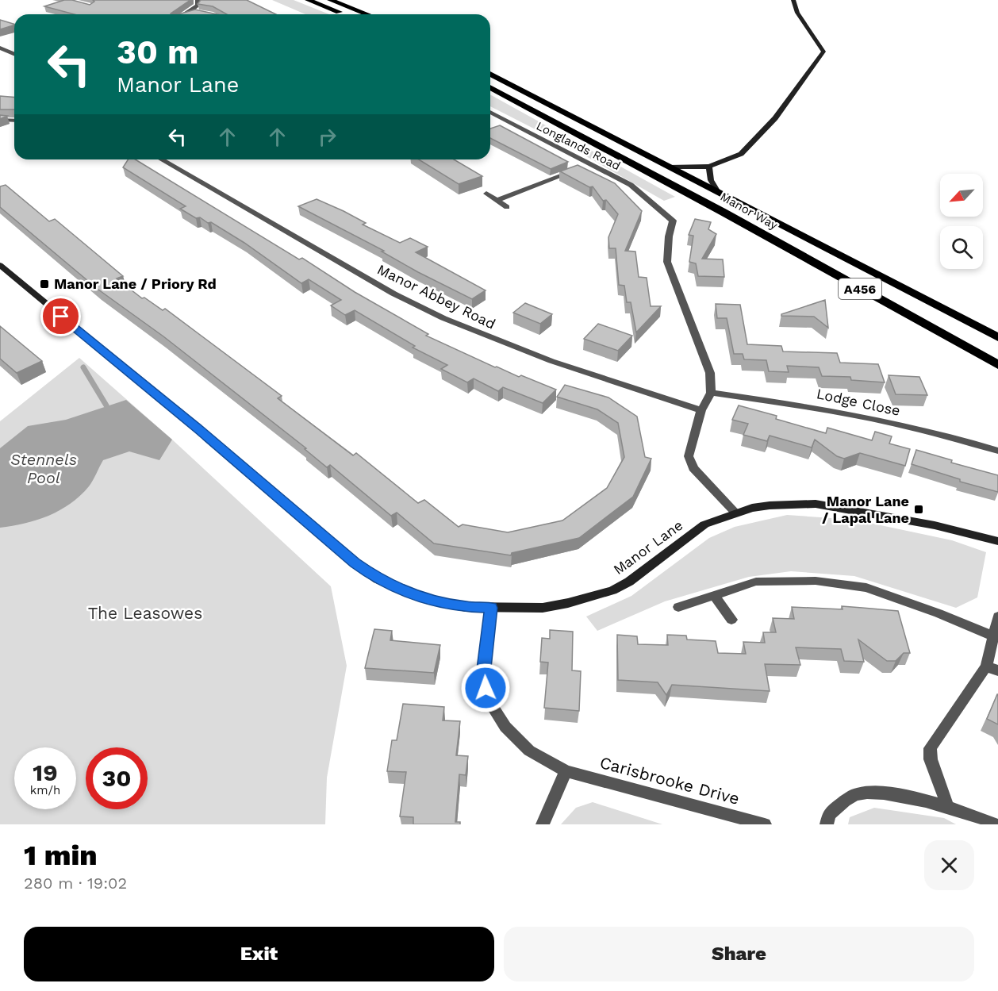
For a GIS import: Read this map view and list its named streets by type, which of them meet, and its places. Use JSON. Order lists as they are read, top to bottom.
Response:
{
  "streets": {
    "highway": ["Manor Way", "A456"],
    "main road": ["Manor Lane"],
    "street": [
      "Longlands Road",
      "Manor Abbey Road",
      "Lodge Close",
      "Carisbrooke Drive"
    ]
  },
  "crossings": [
    ["Longlands Road", "Lodge Close"],
    ["Manor Lane", "Carisbrooke Drive"]
  ],
  "water": ["Stennels Pool"],
  "parks": ["The Leasowes"],
  "places": {
    "transit": ["Manor Lane / Priory Rd", "Manor Lane / Lapal Lane"]
  },
  "north": "bottom left",
  "page": {
    "turn": ["30 m", "Manor Lane"],
    "speed": "19 km/h",
    "limit": "30",
    "heading": ["1 min", "280 m · 19:02"],
    "buttons": ["Exit", "Share"]
  }
}
